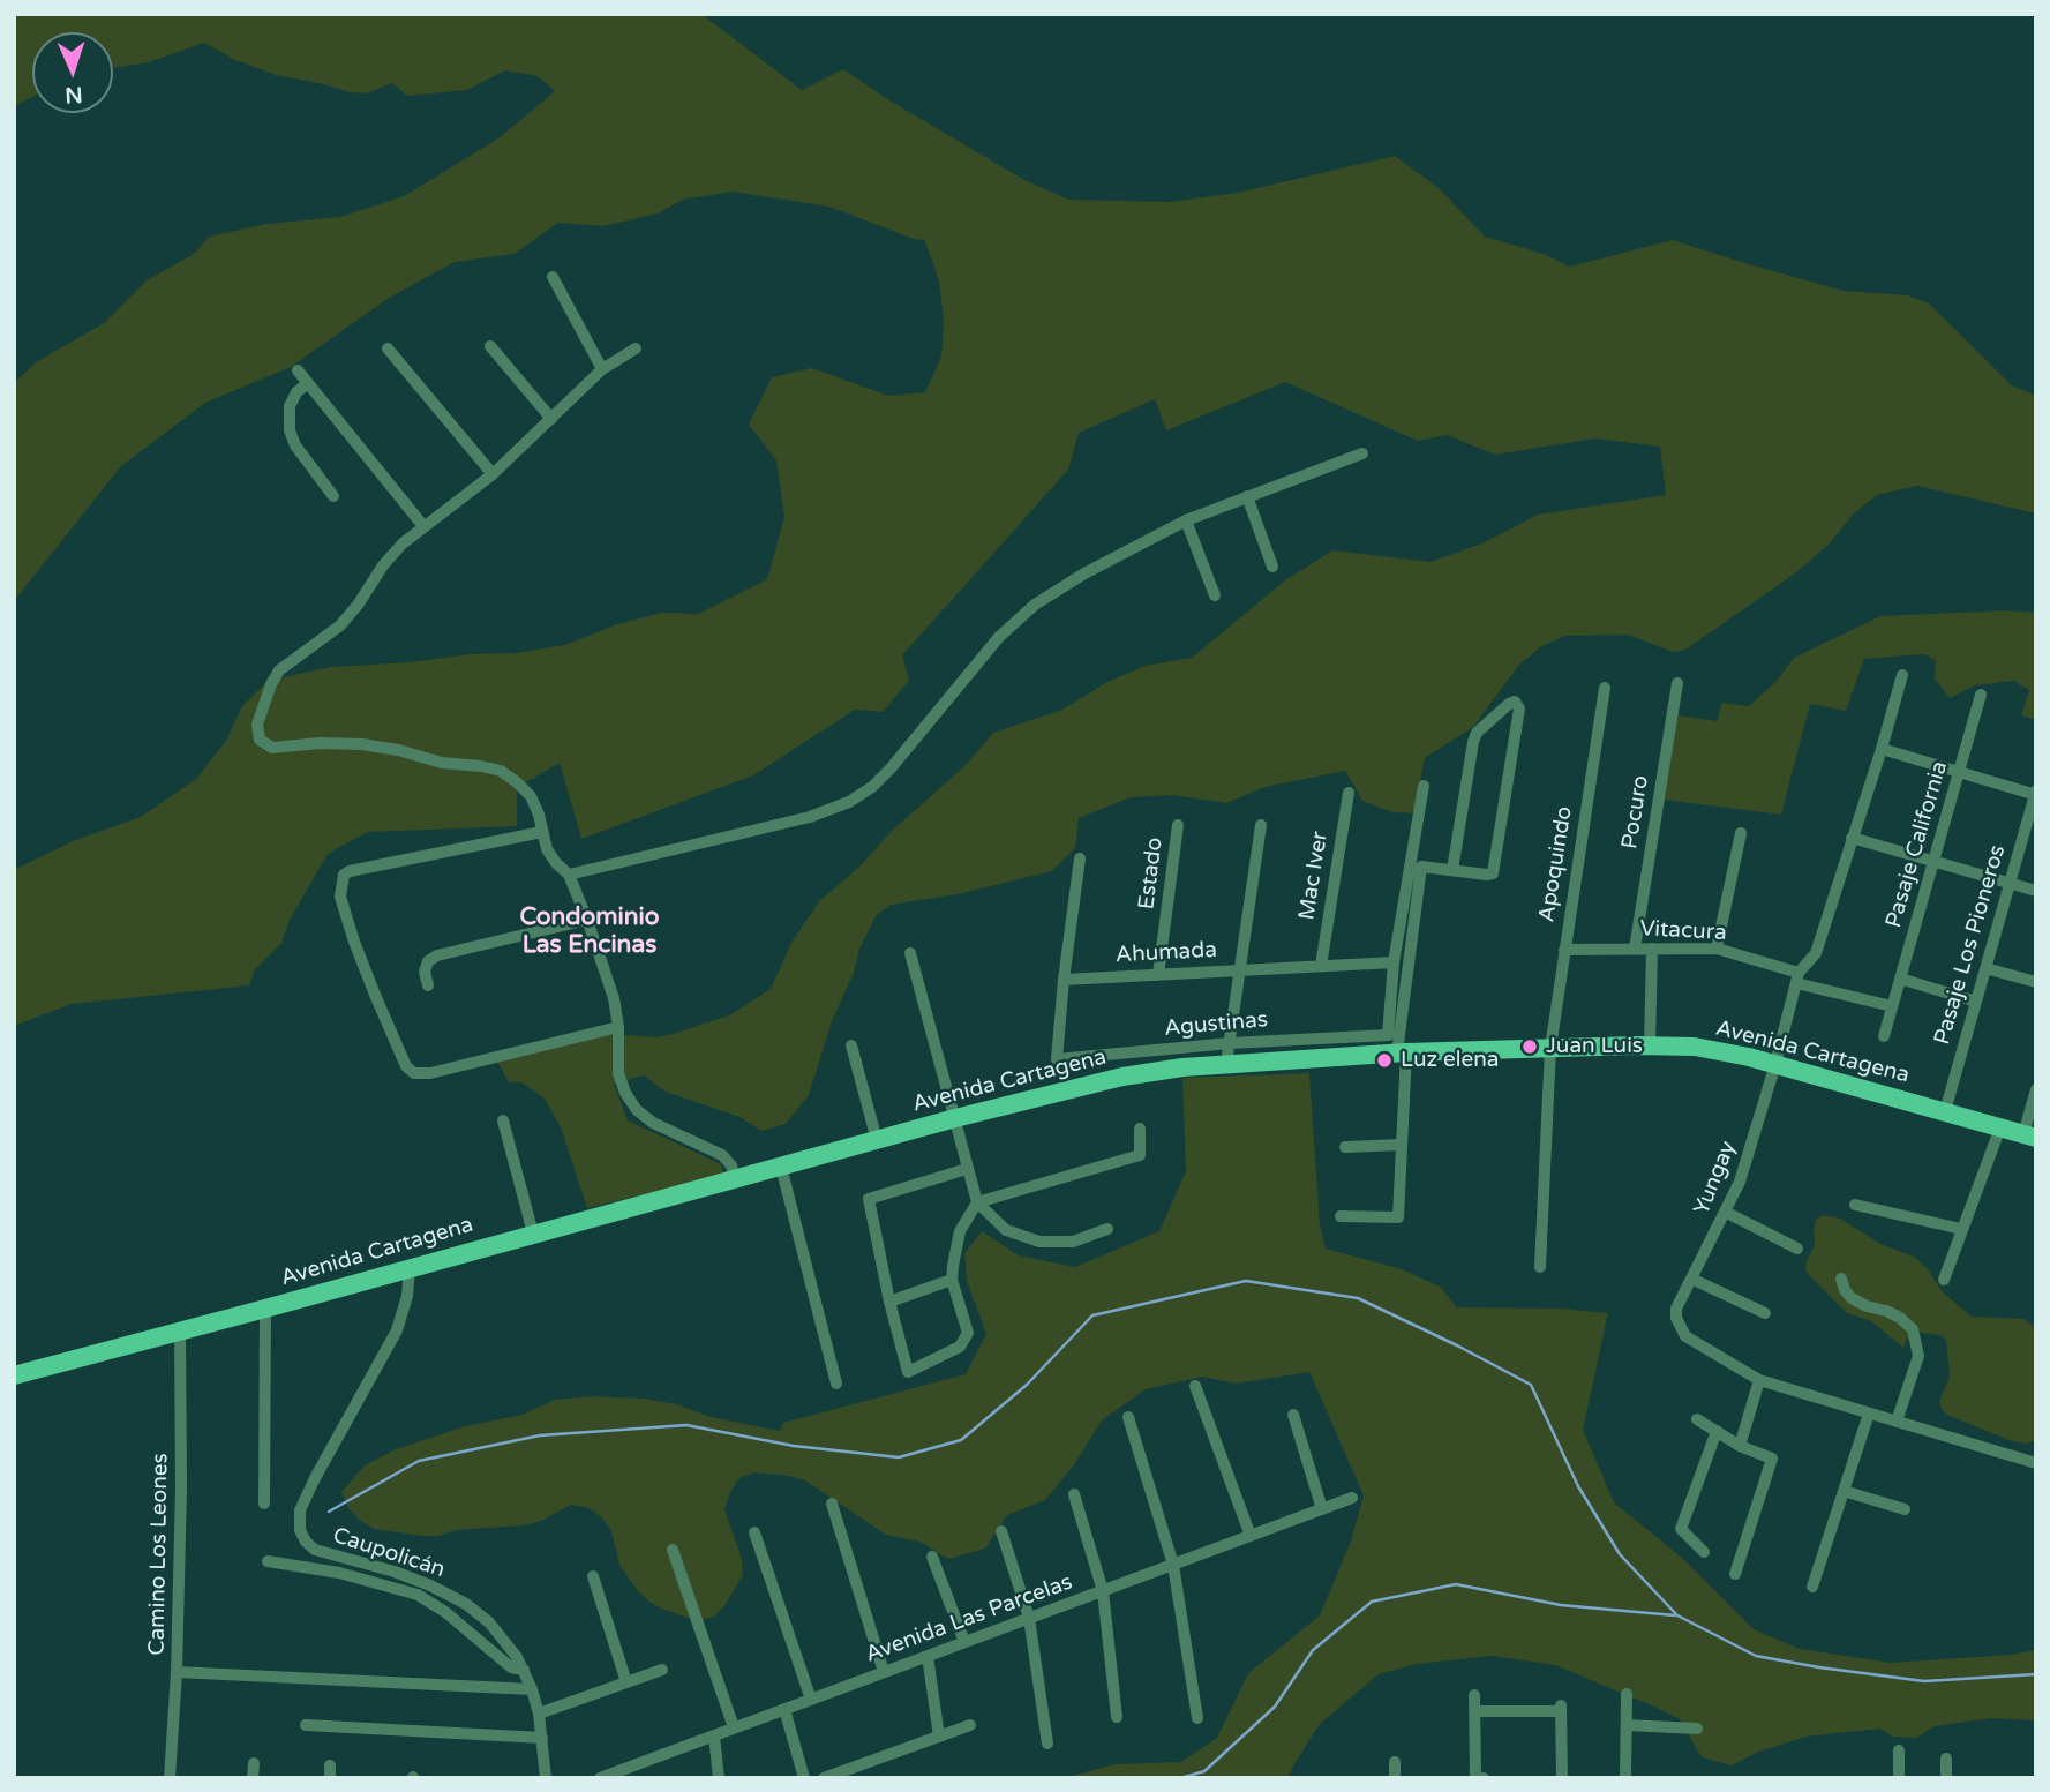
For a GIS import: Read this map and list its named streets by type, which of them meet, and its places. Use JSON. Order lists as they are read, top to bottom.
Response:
{
  "streets": {
    "main road": ["Avenida Cartagena"],
    "street": [
      "Pocuro",
      "Pasaje California",
      "Apoquindo",
      "Estado",
      "Mac Iver",
      "Vitacura",
      "Pasaje Los Pioneros",
      "Ahumada",
      "Agustinas",
      "Yungay",
      "Caupolicán",
      "Camino Los Leones",
      "Avenida Las Parcelas"
    ]
  },
  "crossings": [
    ["Pocuro", "Vitacura"],
    ["Apoquindo", "Vitacura"],
    ["Apoquindo", "Avenida Cartagena"],
    ["Estado", "Ahumada"],
    ["Mac Iver", "Ahumada"],
    ["Vitacura", "Yungay"],
    ["Pasaje Los Pioneros", "Avenida Cartagena"],
    ["Ahumada", "Agustinas"],
    ["Avenida Cartagena", "Yungay"],
    ["Avenida Cartagena", "Caupolicán"],
    ["Avenida Cartagena", "Camino Los Leones"]
  ],
  "districts": ["Condominio Las Encinas"],
  "places": ["Juan Luis", "Luz elena"],
  "north": "bottom"
}
